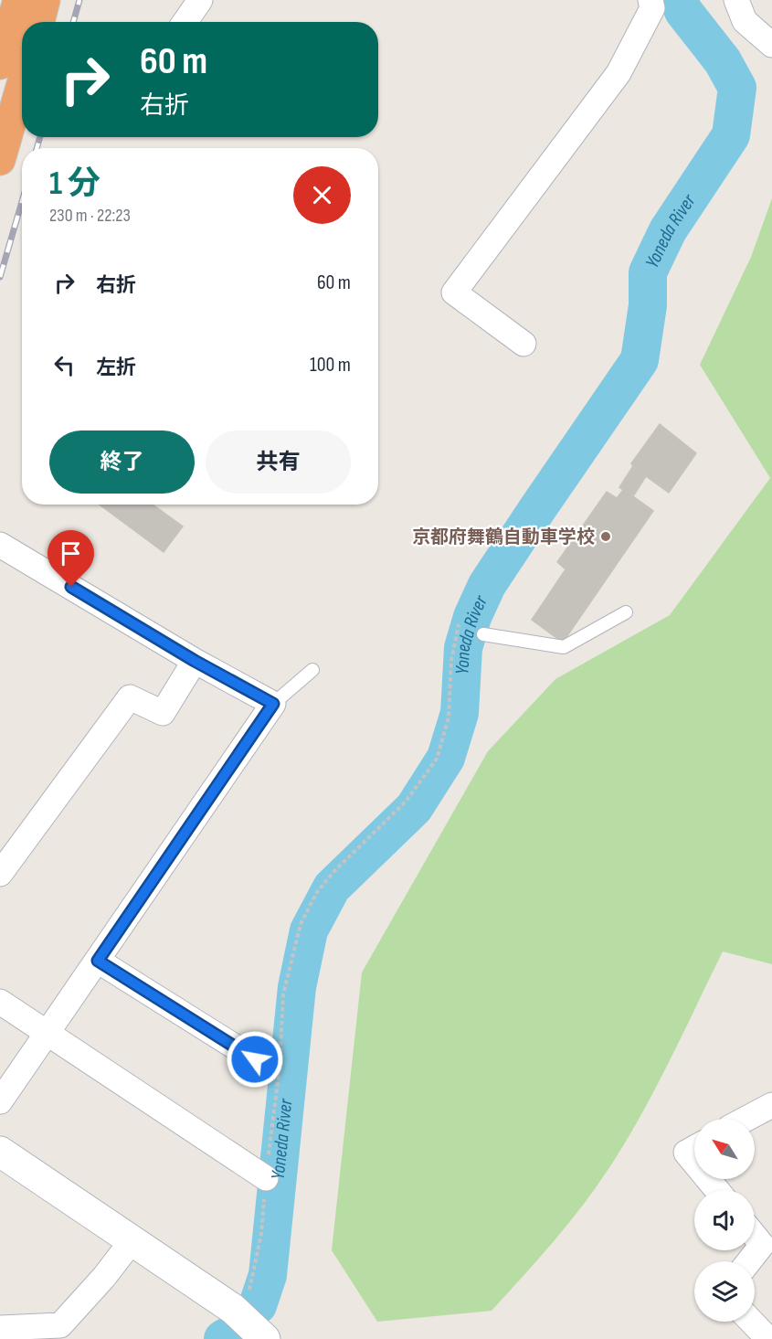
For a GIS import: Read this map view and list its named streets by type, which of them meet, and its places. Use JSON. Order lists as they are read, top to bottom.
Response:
{
  "water": ["Yoneda River"],
  "places": ["京都府舞鶴自動車学校"],
  "north": "top left",
  "page": {
    "turn": ["60 m", "右折"],
    "heading": ["1 分", "230 m · 22:23"],
    "list": [
      {
        "name": "右折",
        "value": "60 m"
      },
      {
        "name": "左折",
        "value": "100 m"
      }
    ],
    "buttons": ["終了", "共有"]
  }
}
